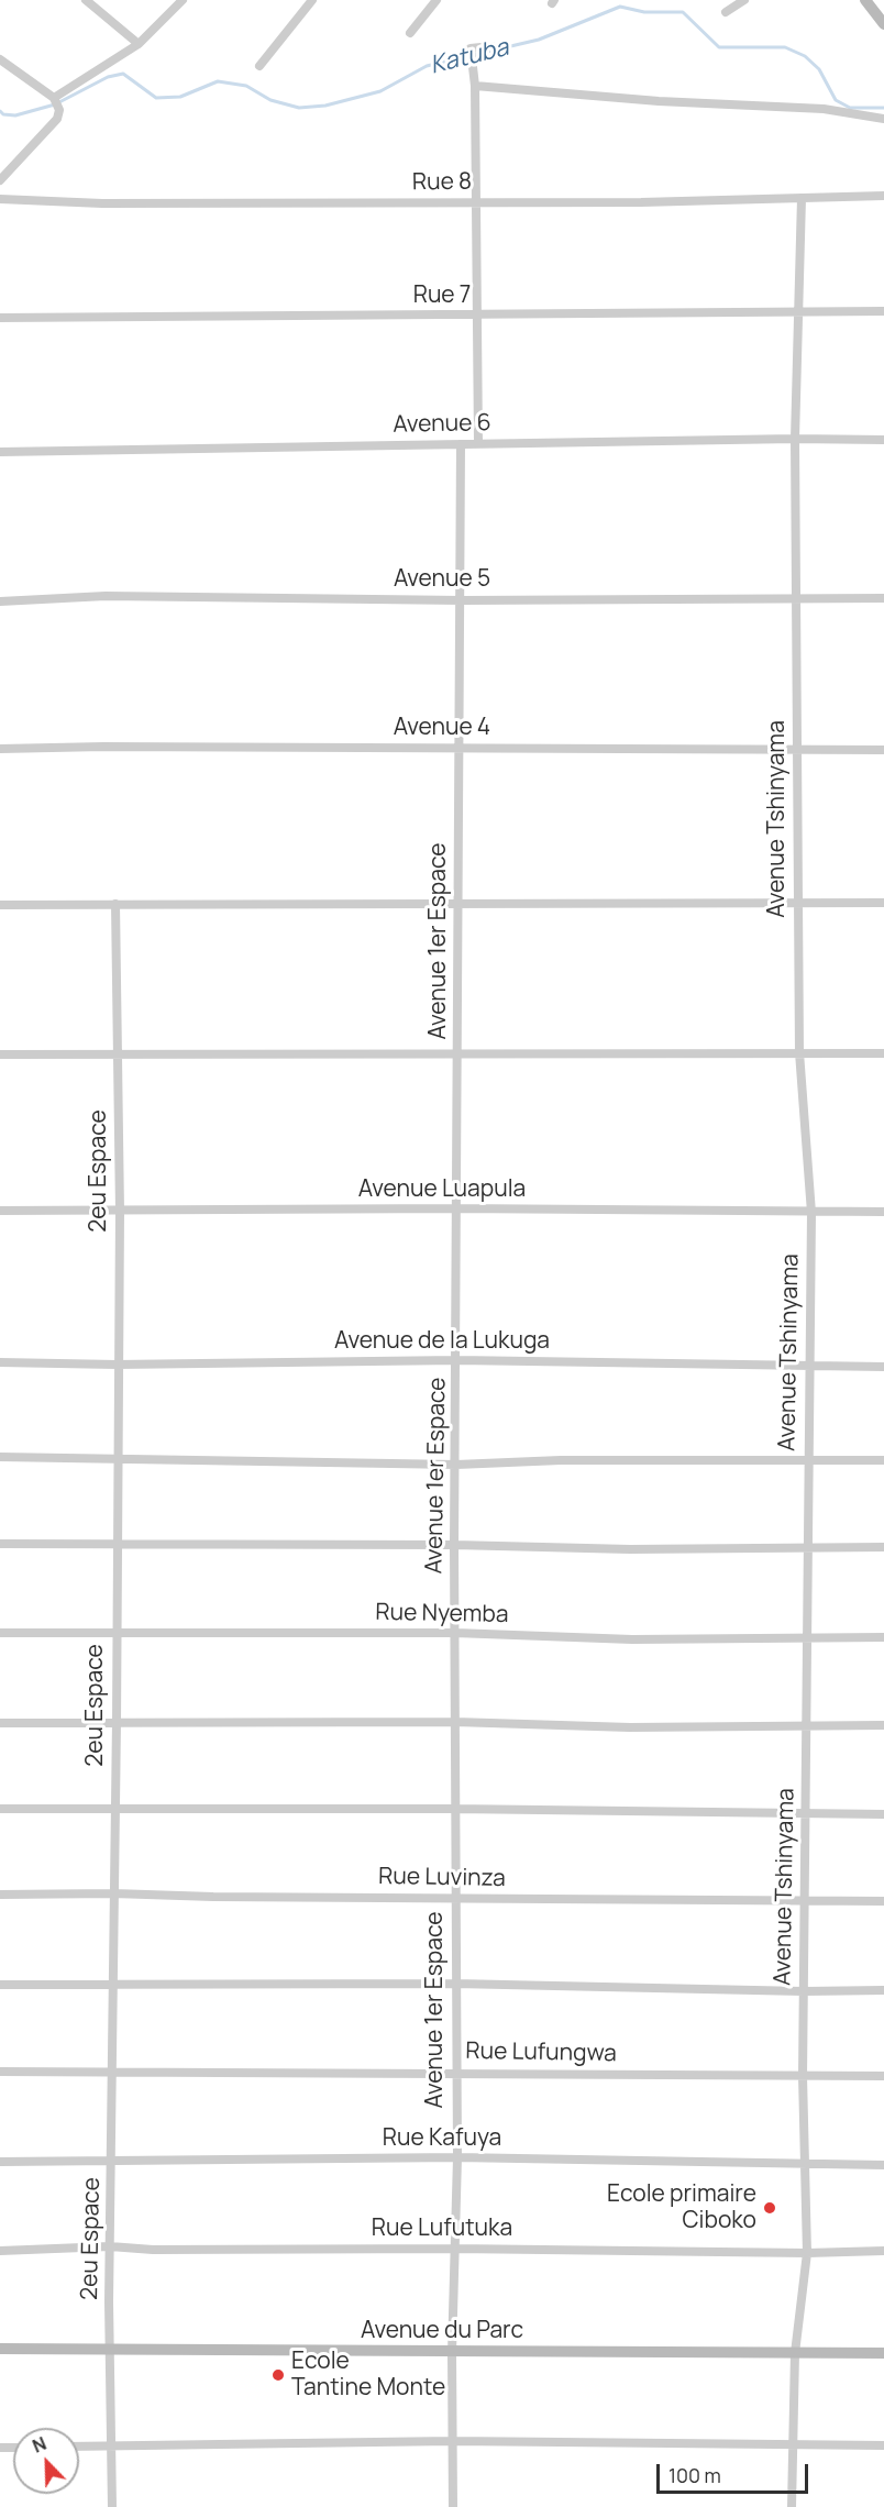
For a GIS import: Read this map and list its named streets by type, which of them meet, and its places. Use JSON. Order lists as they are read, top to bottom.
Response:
{
  "streets": {
    "street": [
      "Rue 8",
      "Rue 7",
      "Avenue 6",
      "Avenue 5",
      "Avenue 4",
      "Avenue Tshinyama",
      "Avenue 1er Espace",
      "2eu Espace",
      "Avenue Luapula",
      "Avenue de la Lukuga",
      "Rue Nyemba",
      "Rue Luvinza",
      "Rue Lufungwa",
      "Rue Kafuya",
      "Rue Lufutuka",
      "Avenue du Parc"
    ]
  },
  "crossings": [
    ["Rue 8", "Avenue Tshinyama"],
    ["Rue 7", "Avenue Tshinyama"],
    ["Avenue 6", "Avenue Tshinyama"],
    ["Avenue 6", "Avenue 1er Espace"],
    ["Avenue 5", "Avenue Tshinyama"],
    ["Avenue 5", "Avenue 1er Espace"],
    ["Avenue 4", "Avenue Tshinyama"],
    ["Avenue 4", "Avenue 1er Espace"],
    ["Avenue Tshinyama", "Avenue Luapula"],
    ["Avenue Tshinyama", "Avenue de la Lukuga"],
    ["Avenue Tshinyama", "Rue Nyemba"],
    ["Avenue Tshinyama", "Rue Luvinza"],
    ["Avenue Tshinyama", "Rue Lufungwa"],
    ["Avenue Tshinyama", "Rue Kafuya"],
    ["Avenue Tshinyama", "Rue Lufutuka"],
    ["Avenue Tshinyama", "Avenue du Parc"],
    ["Avenue 1er Espace", "Avenue Luapula"],
    ["Avenue 1er Espace", "Avenue de la Lukuga"],
    ["Avenue 1er Espace", "Rue Nyemba"],
    ["Avenue 1er Espace", "Rue Luvinza"],
    ["Avenue 1er Espace", "Rue Lufungwa"],
    ["Avenue 1er Espace", "Rue Kafuya"],
    ["Avenue 1er Espace", "Rue Lufutuka"],
    ["Avenue 1er Espace", "Avenue du Parc"],
    ["2eu Espace", "Avenue Luapula"],
    ["2eu Espace", "Avenue de la Lukuga"],
    ["2eu Espace", "Rue Nyemba"],
    ["2eu Espace", "Rue Luvinza"],
    ["2eu Espace", "Rue Lufungwa"],
    ["2eu Espace", "Rue Kafuya"],
    ["2eu Espace", "Rue Lufutuka"],
    ["2eu Espace", "Avenue du Parc"]
  ],
  "water": ["Katuba"],
  "places": ["Ecole primaire Ciboko", "Ecole Tantine Monte"],
  "scale_bar": "100 m",
  "north": "top left"
}
